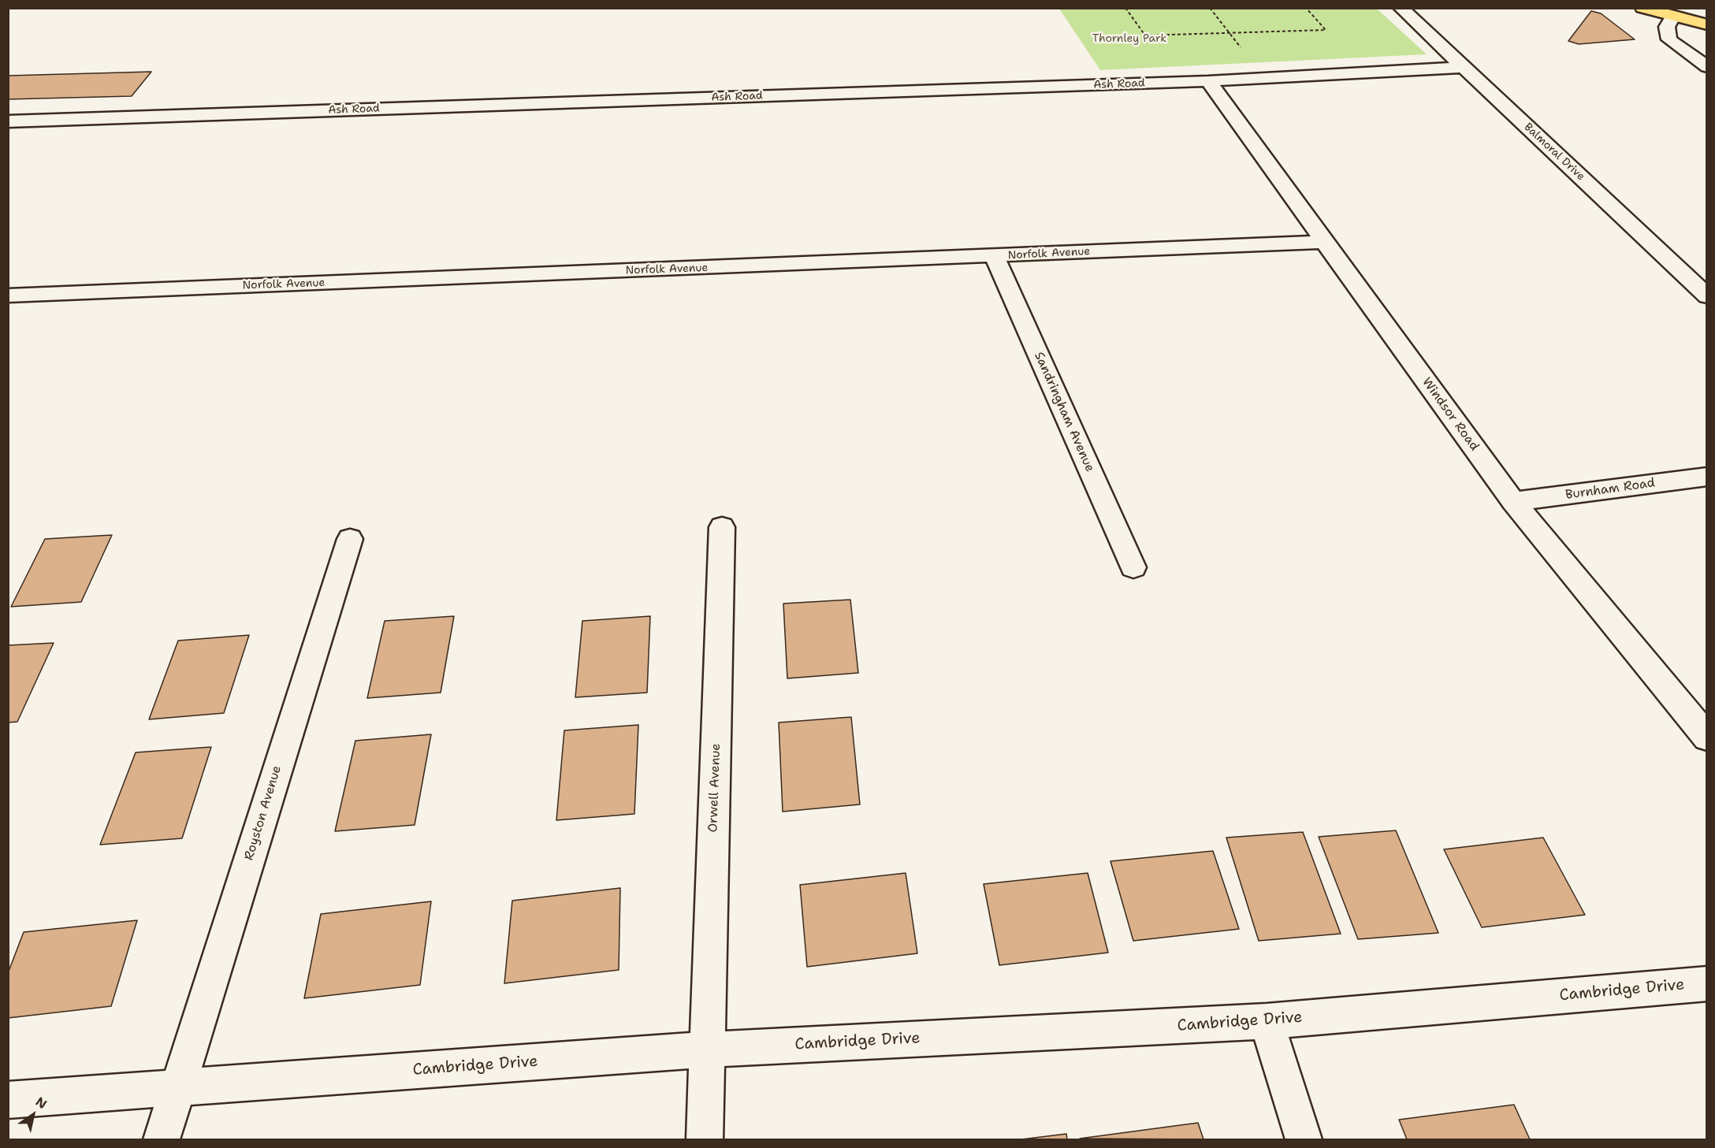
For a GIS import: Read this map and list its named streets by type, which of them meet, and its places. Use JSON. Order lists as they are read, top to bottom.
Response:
{
  "streets": {
    "street": [
      "Ash Road",
      "Balmoral Drive",
      "Norfolk Avenue",
      "Sandringham Avenue",
      "Windsor Road",
      "Burnham Road",
      "Orwell Avenue",
      "Royston Avenue",
      "Cambridge Drive"
    ]
  },
  "crossings": [
    ["Ash Road", "Balmoral Drive"],
    ["Ash Road", "Windsor Road"],
    ["Norfolk Avenue", "Sandringham Avenue"],
    ["Norfolk Avenue", "Windsor Road"],
    ["Windsor Road", "Burnham Road"],
    ["Orwell Avenue", "Cambridge Drive"],
    ["Royston Avenue", "Cambridge Drive"]
  ],
  "parks": ["Thornley Park"],
  "north": "top right"
}
